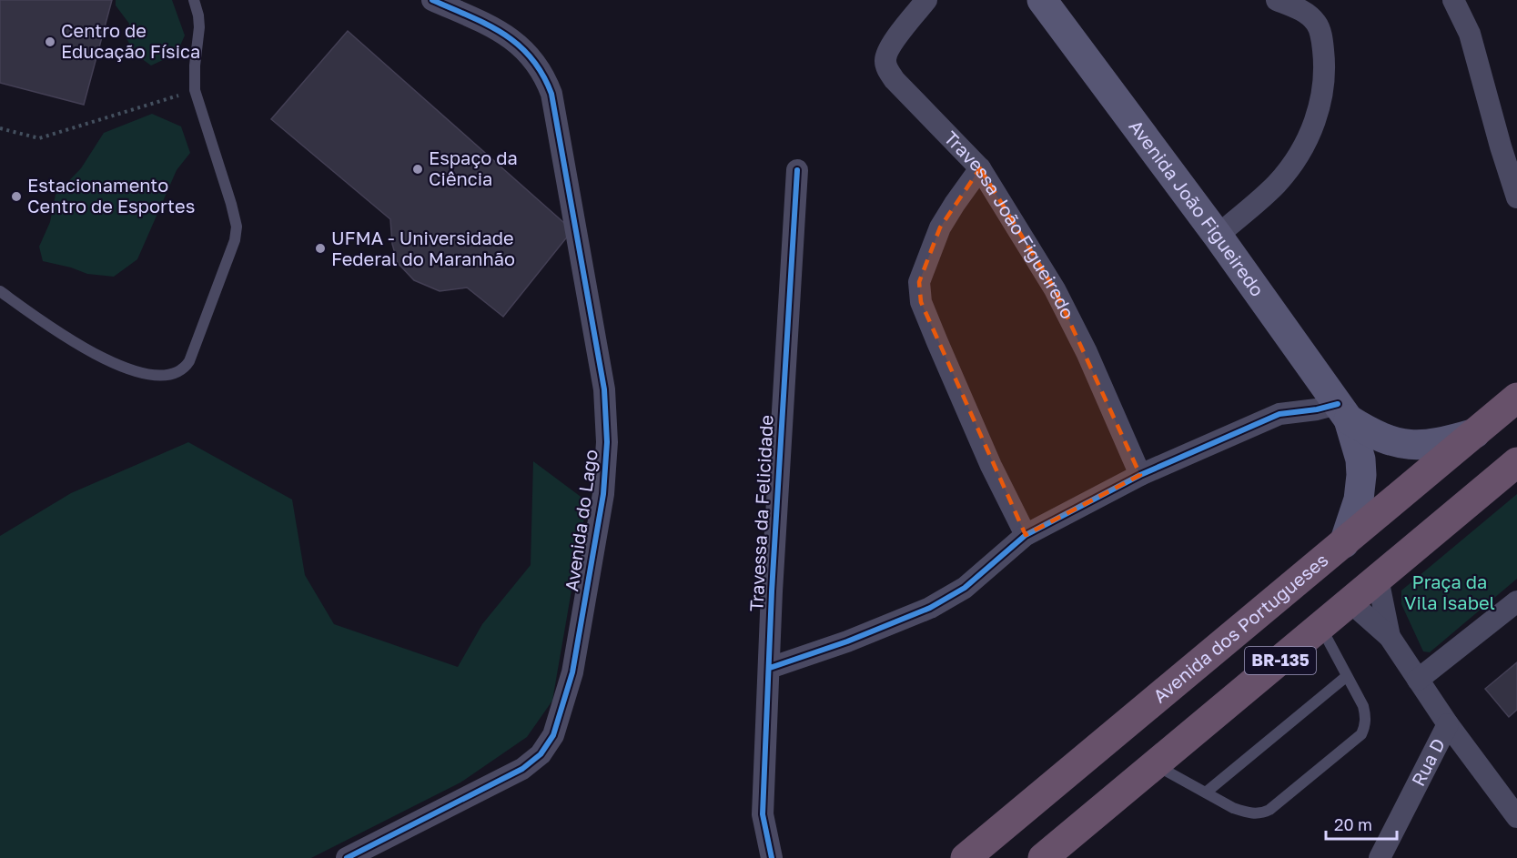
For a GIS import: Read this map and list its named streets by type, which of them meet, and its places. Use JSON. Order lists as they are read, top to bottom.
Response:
{
  "streets": {
    "highway": ["Avenida dos Portugueses", "BR-135"],
    "main road": ["Avenida João Figueiredo"],
    "street": [
      "Travessa João Figueiredo",
      "Travessa da Felicidade",
      "Avenida do Lago",
      "Rua D"
    ]
  },
  "crossings": [
    ["Avenida João Figueiredo", "Avenida dos Portugueses"],
    ["BR-135", "Rua D"]
  ],
  "parks": ["Praça da Vila Isabel"],
  "places": [
    "Centro de Educação Física",
    "Espaço da Ciência",
    "Estacionamento Centro de Esportes",
    "UFMA - Universidade Federal do Maranhão"
  ],
  "scale_bar": "20 m"
}
